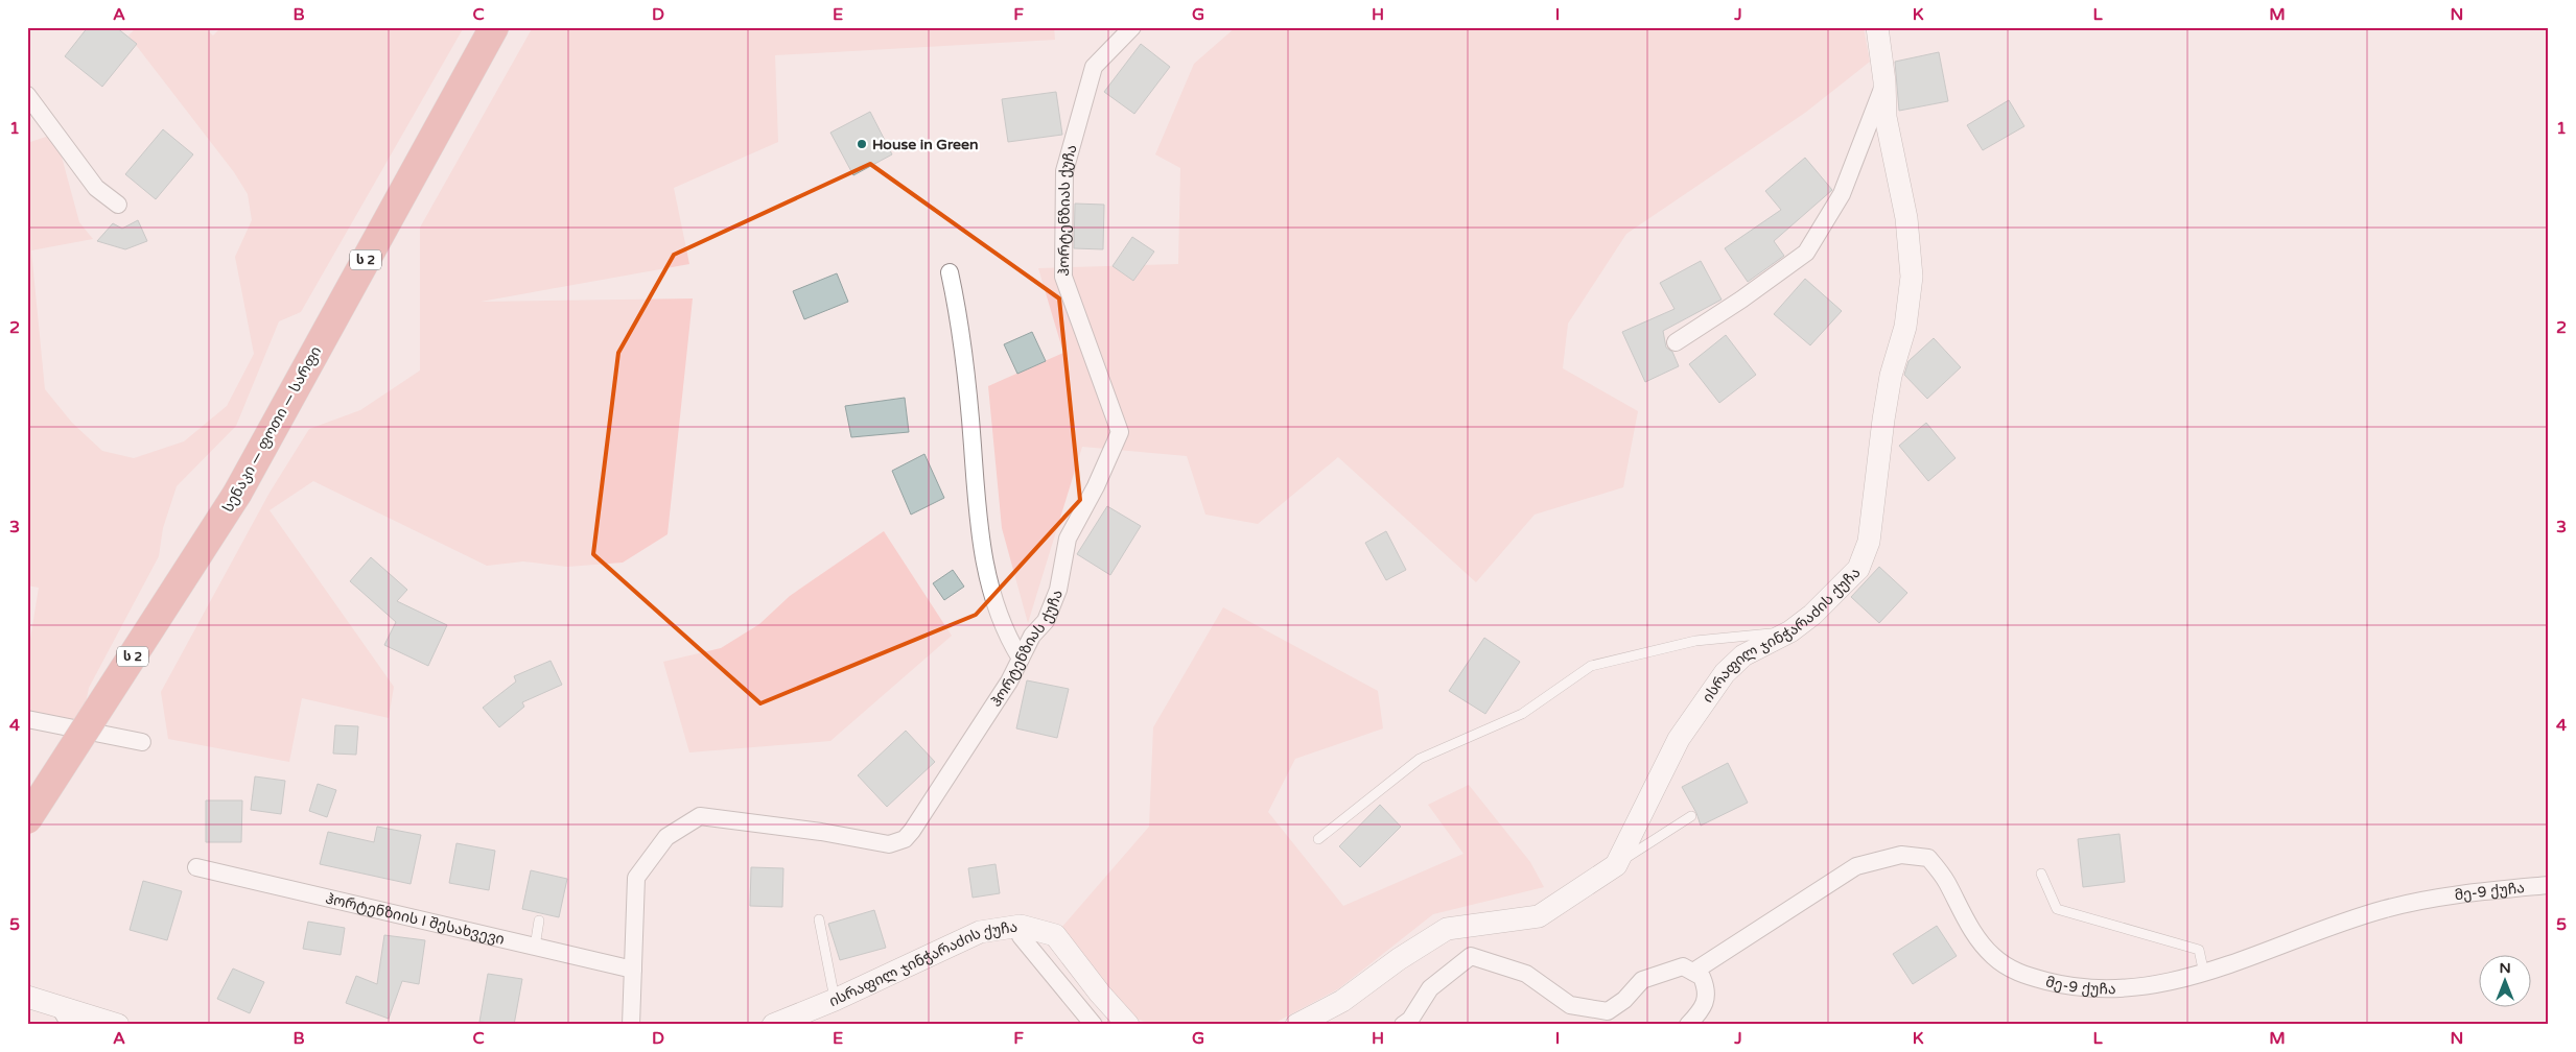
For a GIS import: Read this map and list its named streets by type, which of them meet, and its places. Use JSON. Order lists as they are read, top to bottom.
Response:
{
  "streets": {
    "highway": ["ს 2", "სენაკი — ფოთი — სარფი"],
    "street": [
      "ჰორტენზიას ქუჩა",
      "ისრაფილ ჯინჭარაძის ქუჩა",
      "მე-9 ქუჩა",
      "ჰორტენზიის I შესახვევი"
    ]
  },
  "crossings": [
    ["ჰორტენზიას ქუჩა", "ჰორტენზიის I შესახვევი"]
  ],
  "places": ["House in Green"],
  "north": "top",
  "grid": {
    "columns": [
      "A",
      "B",
      "C",
      "D",
      "E",
      "F",
      "G",
      "H",
      "I",
      "J",
      "K",
      "L",
      "M",
      "N"
    ],
    "rows": [
      "1",
      "2",
      "3",
      "4",
      "5"
    ]
  }
}
